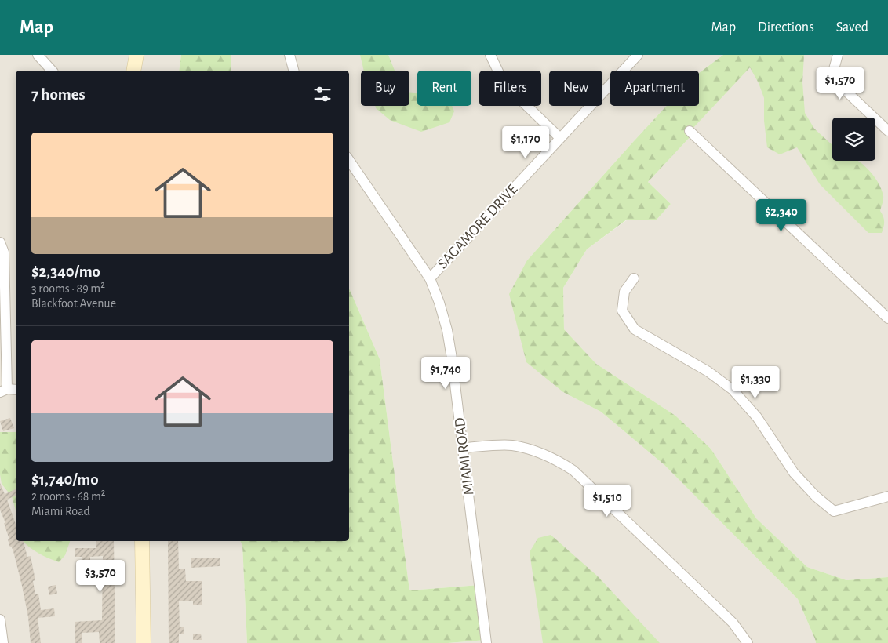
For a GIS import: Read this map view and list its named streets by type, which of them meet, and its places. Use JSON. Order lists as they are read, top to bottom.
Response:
{
  "streets": {
    "street": ["SAGAMORE DRIVE", "MIAMI ROAD"]
  },
  "crossings": [
    ["SAGAMORE DRIVE", "MIAMI ROAD"]
  ],
  "page": {
    "header": "Map",
    "nav": ["Map", "Directions", "Saved"],
    "price": [
      "$1,570",
      "$1,170",
      "$2,340",
      "$1,740",
      "$1,330",
      "$1,510",
      "$3,570"
    ],
    "chip": [
      "Buy",
      "Rent",
      "Filters",
      "New",
      "Apartment"
    ],
    "heading": "7 homes",
    "list": [
      {
        "name": "$2,340/mo",
        "note": "3 rooms · 89 m² · Blackfoot Avenue"
      },
      {
        "name": "$1,740/mo",
        "note": "2 rooms · 68 m² · Miami Road"
      }
    ]
  }
}
